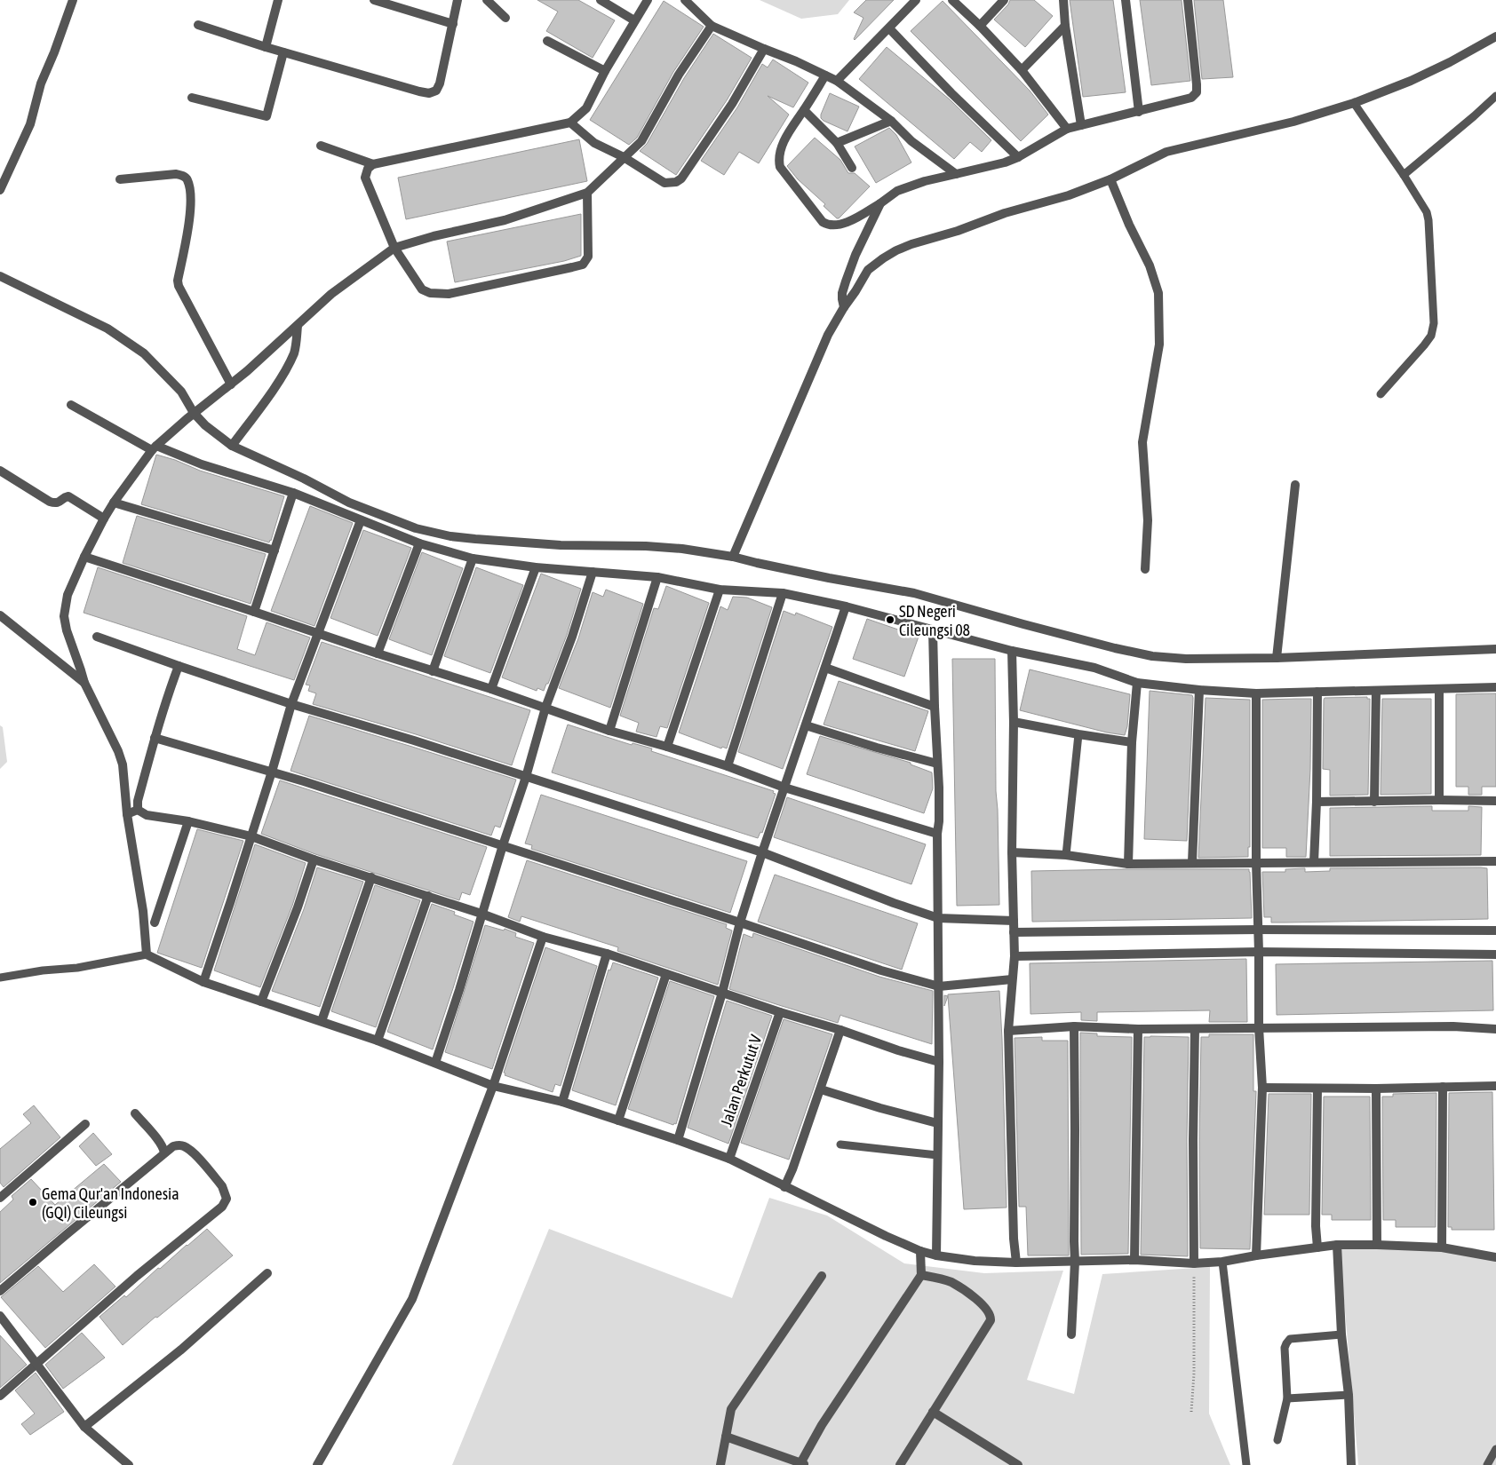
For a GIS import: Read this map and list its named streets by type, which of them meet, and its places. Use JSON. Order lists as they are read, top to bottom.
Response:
{
  "streets": {
    "street": ["Jalan Perkutut V"]
  },
  "places": ["SD Negeri Cileungsi 08", "Gema Qur'an Indonesia (GQI) Cileungsi"]
}
